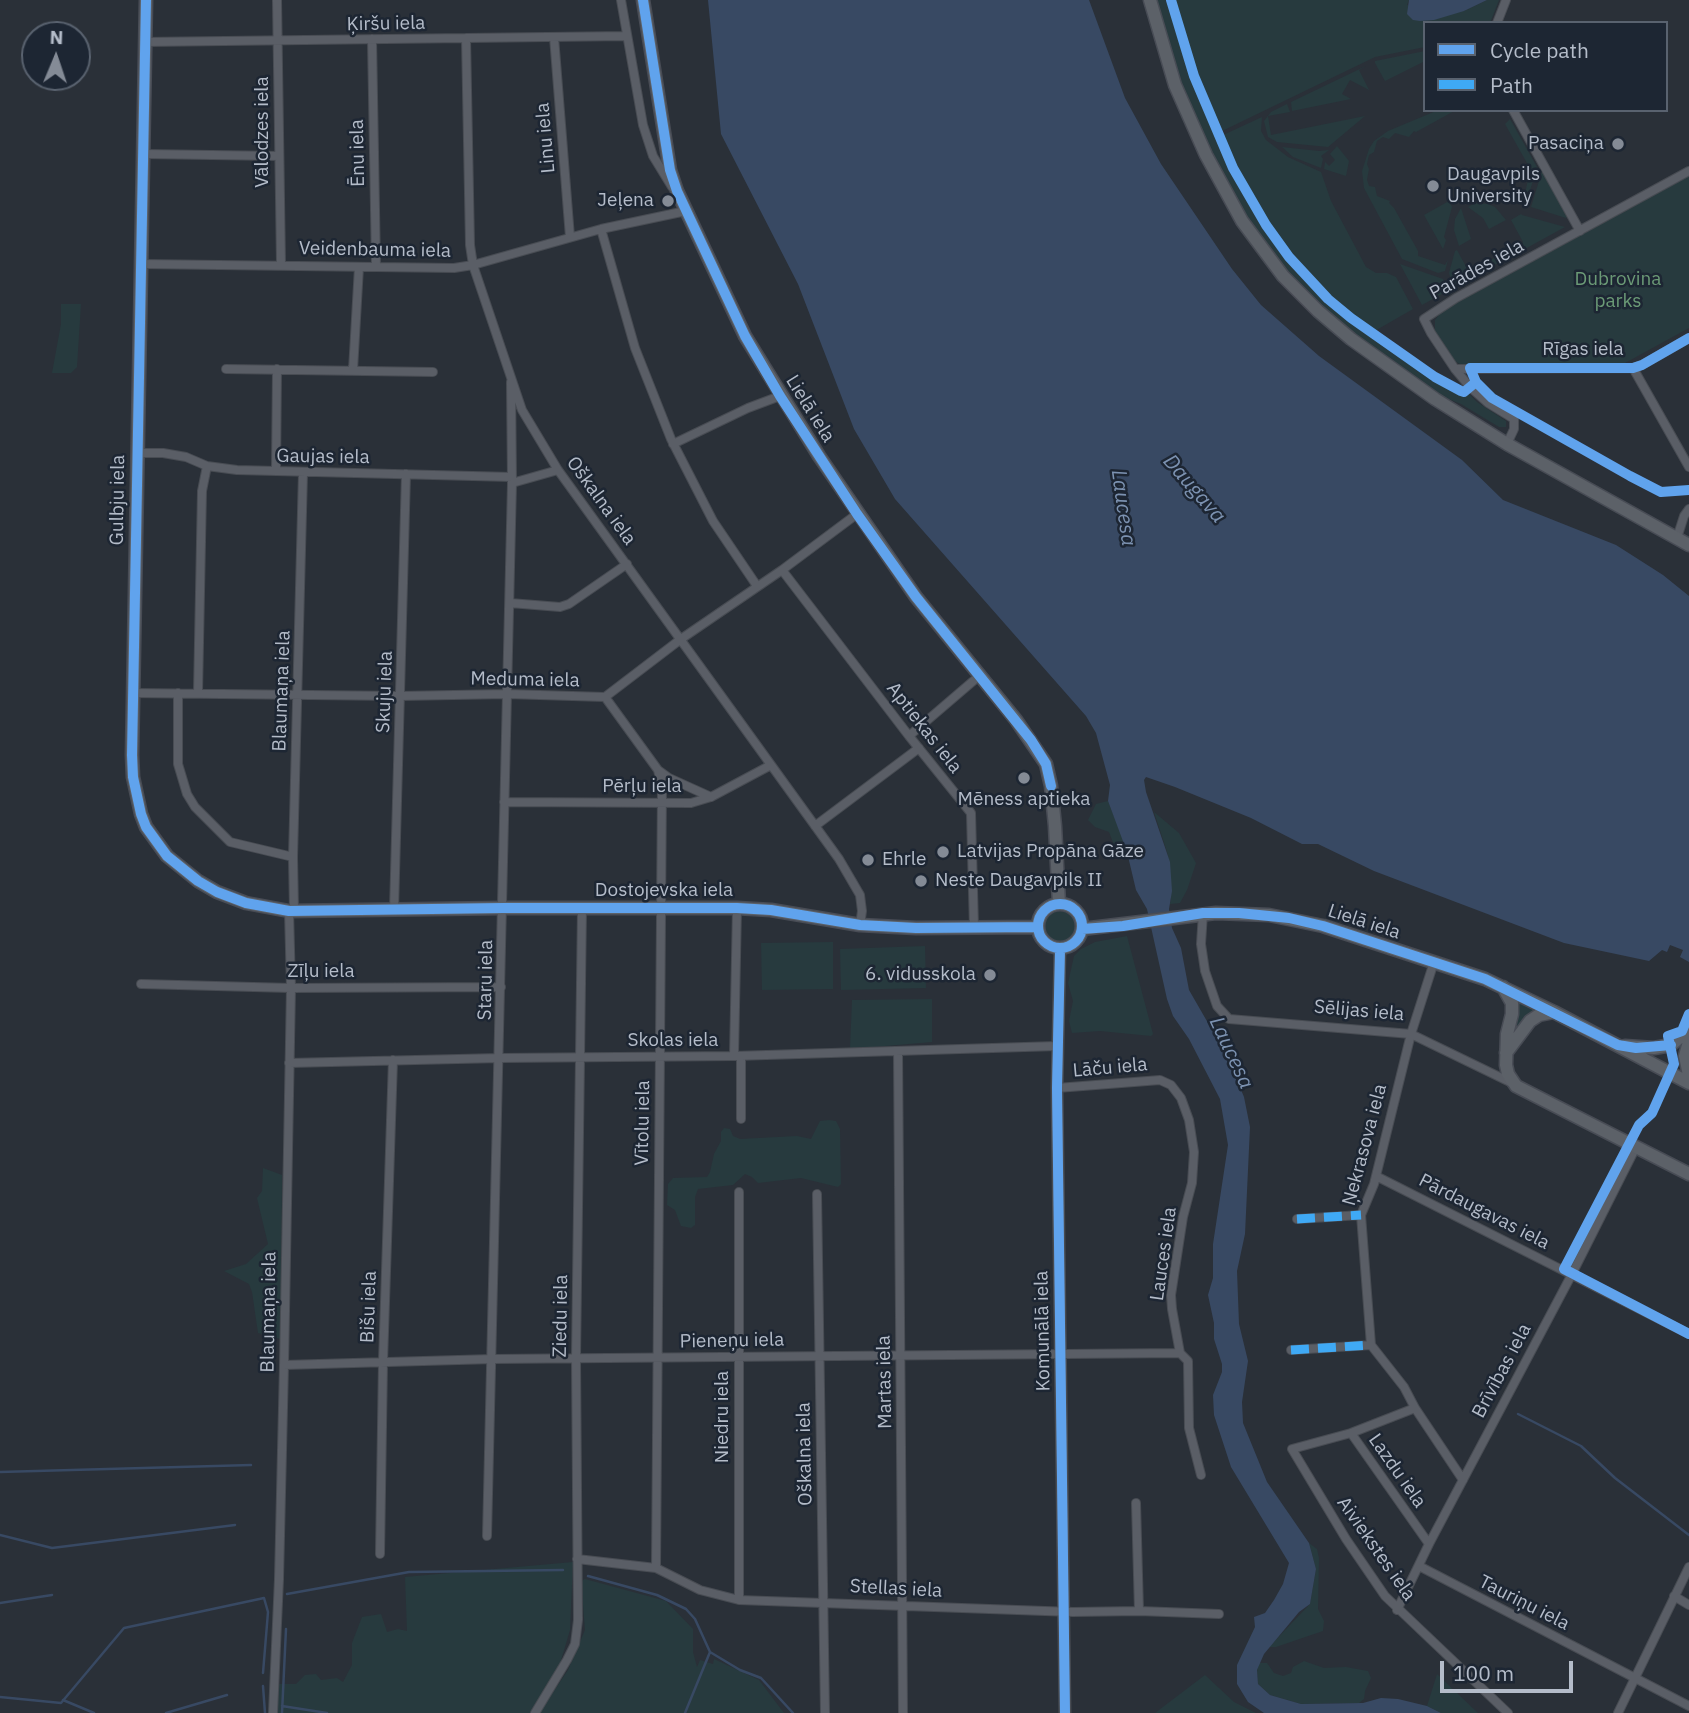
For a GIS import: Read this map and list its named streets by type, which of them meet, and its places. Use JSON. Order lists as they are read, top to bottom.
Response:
{
  "streets": {
    "main road": [
      "Lielā iela",
      "Gulbju iela",
      "Dostojevska iela",
      "Sēlijas iela"
    ],
    "street": [
      "Ķiršu iela",
      "Vālodzes iela",
      "Linu iela",
      "Ēnu iela",
      "Veidenbauma iela",
      "Parādes iela",
      "Rīgas iela",
      "Gaujas iela",
      "Oškalna iela",
      "Meduma iela",
      "Blaumaņa iela",
      "Skuju iela",
      "Aptiekas iela",
      "Pērļu iela",
      "Zīļu iela",
      "Staru iela",
      "Skolas iela",
      "Lāču iela",
      "Vītolu iela",
      "Ņekrasova iela",
      "Pārdaugavas iela",
      "Lauces iela",
      "Bišu iela",
      "Ziedu iela",
      "Komunālā iela",
      "Pieneņu iela",
      "Brīvības iela",
      "Martas iela",
      "Niedru iela",
      "Lazdu iela",
      "Aiviekstes iela",
      "Stellas iela",
      "Tauriņu iela"
    ]
  },
  "crossings": [
    ["Ķiršu iela", "Vālodzes iela"],
    ["Ķiršu iela", "Linu iela"],
    ["Ķiršu iela", "Ēnu iela"],
    ["Ķiršu iela", "Gulbju iela"],
    ["Ķiršu iela", "Oškalna iela"],
    ["Vālodzes iela", "Veidenbauma iela"],
    ["Linu iela", "Veidenbauma iela"],
    ["Ēnu iela", "Veidenbauma iela"],
    ["Veidenbauma iela", "Lielā iela"],
    ["Veidenbauma iela", "Gulbju iela"],
    ["Veidenbauma iela", "Oškalna iela"],
    ["Parādes iela", "Rīgas iela"],
    ["Lielā iela", "Meduma iela"],
    ["Lielā iela", "Dostojevska iela"],
    ["Lielā iela", "Sēlijas iela"],
    ["Lielā iela", "Ņekrasova iela"],
    ["Lielā iela", "Komunālā iela"],
    ["Gaujas iela", "Gulbju iela"],
    ["Gaujas iela", "Oškalna iela"],
    ["Gaujas iela", "Blaumaņa iela"],
    ["Gaujas iela", "Skuju iela"],
    ["Gaujas iela", "Staru iela"],
    ["Gulbju iela", "Meduma iela"],
    ["Gulbju iela", "Blaumaņa iela"],
    ["Gulbju iela", "Dostojevska iela"],
    ["Oškalna iela", "Meduma iela"],
    ["Oškalna iela", "Pērļu iela"],
    ["Oškalna iela", "Dostojevska iela"],
    ["Oškalna iela", "Staru iela"],
    ["Oškalna iela", "Pieneņu iela"],
    ["Oškalna iela", "Stellas iela"],
    ["Meduma iela", "Blaumaņa iela"],
    ["Meduma iela", "Skuju iela"],
    ["Meduma iela", "Aptiekas iela"],
    ["Meduma iela", "Staru iela"],
    ["Meduma iela", "Vītolu iela"],
    ["Blaumaņa iela", "Dostojevska iela"],
    ["Blaumaņa iela", "Zīļu iela"],
    ["Blaumaņa iela", "Skolas iela"],
    ["Blaumaņa iela", "Pieneņu iela"],
    ["Skuju iela", "Dostojevska iela"],
    ["Aptiekas iela", "Dostojevska iela"],
    ["Pērļu iela", "Staru iela"],
    ["Pērļu iela", "Vītolu iela"],
    ["Dostojevska iela", "Staru iela"],
    ["Dostojevska iela", "Vītolu iela"],
    ["Dostojevska iela", "Ziedu iela"],
    ["Dostojevska iela", "Komunālā iela"],
    ["Zīļu iela", "Staru iela"],
    ["Staru iela", "Skolas iela"],
    ["Staru iela", "Pieneņu iela"],
    ["Sēlijas iela", "Ņekrasova iela"],
    ["Sēlijas iela", "Brīvības iela"],
    ["Skolas iela", "Vītolu iela"],
    ["Skolas iela", "Bišu iela"],
    ["Skolas iela", "Ziedu iela"],
    ["Skolas iela", "Komunālā iela"],
    ["Skolas iela", "Martas iela"],
    ["Lāču iela", "Lauces iela"],
    ["Lāču iela", "Komunālā iela"],
    ["Vītolu iela", "Pieneņu iela"],
    ["Vītolu iela", "Stellas iela"],
    ["Ņekrasova iela", "Pārdaugavas iela"],
    ["Pārdaugavas iela", "Brīvības iela"],
    ["Lauces iela", "Pieneņu iela"],
    ["Bišu iela", "Pieneņu iela"],
    ["Ziedu iela", "Pieneņu iela"],
    ["Ziedu iela", "Stellas iela"],
    ["Komunālā iela", "Pieneņu iela"],
    ["Komunālā iela", "Stellas iela"],
    ["Pieneņu iela", "Martas iela"],
    ["Pieneņu iela", "Niedru iela"],
    ["Brīvības iela", "Lazdu iela"],
    ["Brīvības iela", "Aiviekstes iela"],
    ["Brīvības iela", "Tauriņu iela"],
    ["Martas iela", "Stellas iela"],
    ["Niedru iela", "Stellas iela"],
    ["Lazdu iela", "Aiviekstes iela"]
  ],
  "water": ["Daugava", "Laucesa"],
  "parks": ["Dubrovina parks"],
  "places": [
    "Pasaciņa",
    "Daugavpils University",
    "Jeļena",
    "Mēness aptieka",
    "Latvijas Propāna Gāze",
    "Ehrle",
    "Neste Daugavpils II",
    "6. vidusskola"
  ],
  "legend": ["Cycle path", "Path"],
  "scale_bar": "100 m",
  "north": "top"
}
